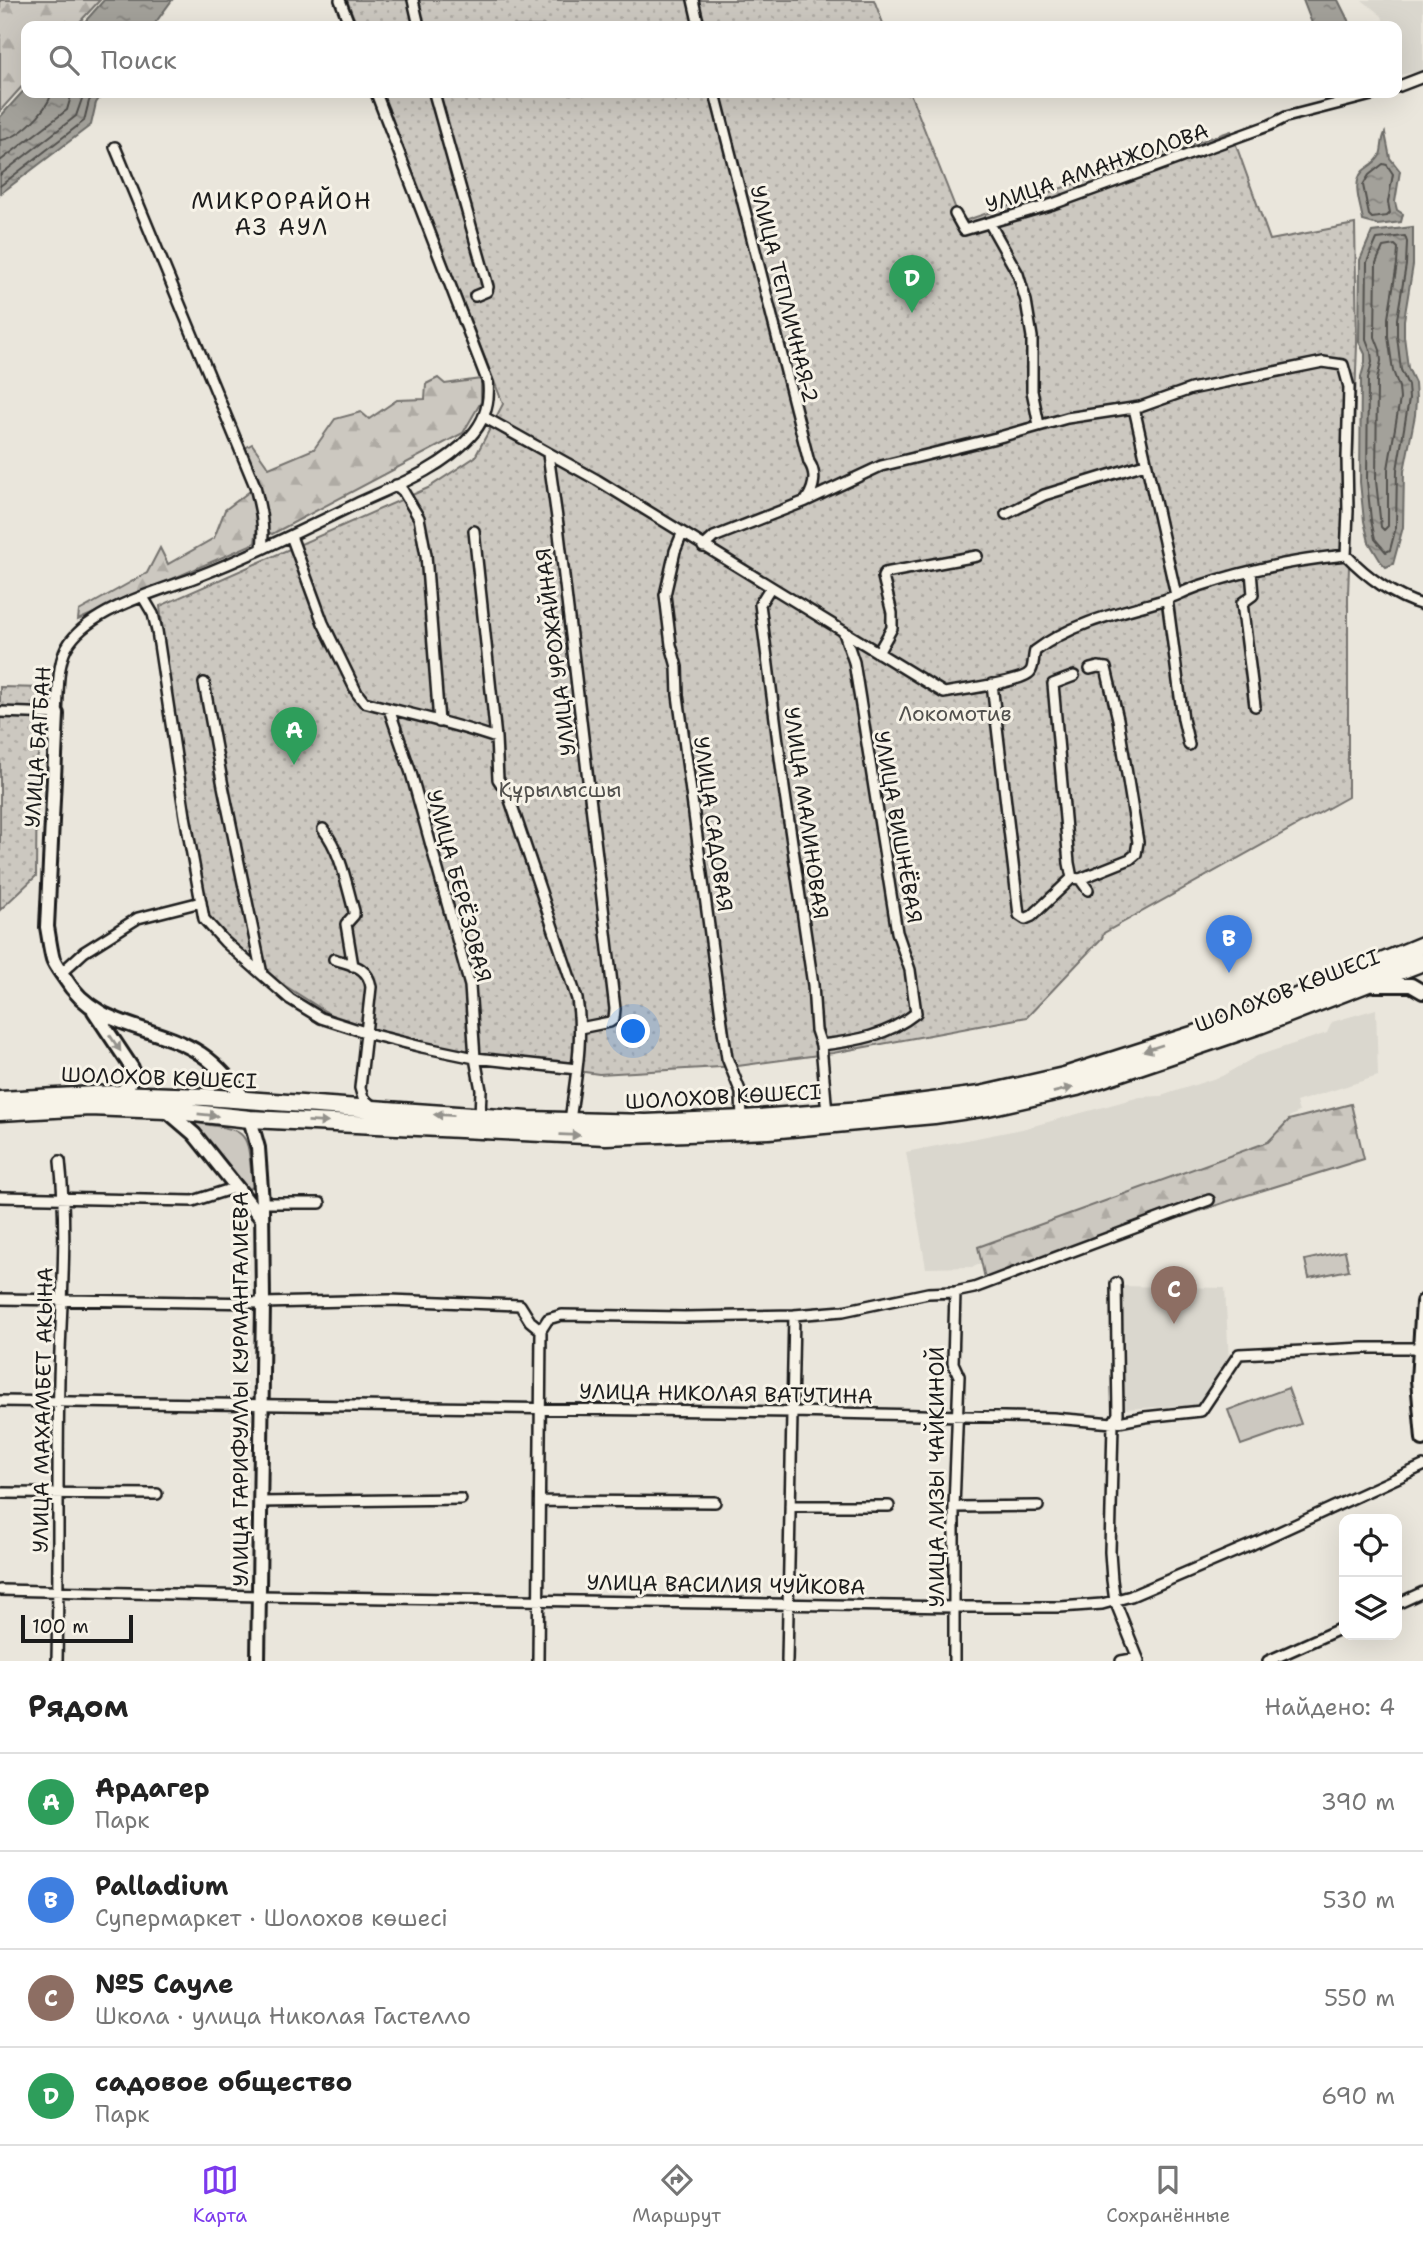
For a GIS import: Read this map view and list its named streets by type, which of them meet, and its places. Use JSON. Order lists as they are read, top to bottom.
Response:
{
  "streets": {
    "highway": ["ШОЛОХОВ КӨШЕСІ"],
    "street": [
      "УЛИЦА АМАНЖОЛОВА",
      "УЛИЦА ТЕПЛИЧНАЯ-2",
      "УЛИЦА УРОЖАЙНАЯ",
      "УЛИЦА БАГБАН",
      "УЛИЦА МАЛИНОВАЯ",
      "УЛИЦА САДОВАЯ",
      "УЛИЦА ВИШНЁВАЯ",
      "УЛИЦА БЕРЁЗОВАЯ",
      "УЛИЦА ГАРИФУЛЛЫ КУРМАНГАЛИЕВА",
      "УЛИЦА НИКОЛАЯ ВАТУТИНА",
      "УЛИЦА МАХАМБЕТ АКЫНА",
      "УЛИЦА ЛИЗЫ ЧАЙКИНОЙ",
      "УЛИЦА ВАСИЛИЯ ЧУЙКОВА"
    ]
  },
  "crossings": [
    ["УЛИЦА БАГБАН", "ШОЛОХОВ КӨШЕСІ"],
    ["УЛИЦА МАЛИНОВАЯ", "УЛИЦА ВИШНЁВАЯ"],
    ["УЛИЦА МАЛИНОВАЯ", "ШОЛОХОВ КӨШЕСІ"],
    ["УЛИЦА САДОВАЯ", "ШОЛОХОВ КӨШЕСІ"],
    ["УЛИЦА БЕРЁЗОВАЯ", "ШОЛОХОВ КӨШЕСІ"],
    ["ШОЛОХОВ КӨШЕСІ", "УЛИЦА ГАРИФУЛЛЫ КУРМАНГАЛИЕВА"],
    ["УЛИЦА ГАРИФУЛЛЫ КУРМАНГАЛИЕВА", "УЛИЦА НИКОЛАЯ ВАТУТИНА"],
    ["УЛИЦА ГАРИФУЛЛЫ КУРМАНГАЛИЕВА", "УЛИЦА ВАСИЛИЯ ЧУЙКОВА"],
    ["УЛИЦА НИКОЛАЯ ВАТУТИНА", "УЛИЦА МАХАМБЕТ АКЫНА"],
    ["УЛИЦА НИКОЛАЯ ВАТУТИНА", "УЛИЦА ЛИЗЫ ЧАЙКИНОЙ"],
    ["УЛИЦА МАХАМБЕТ АКЫНА", "УЛИЦА ВАСИЛИЯ ЧУЙКОВА"],
    ["УЛИЦА ЛИЗЫ ЧАЙКИНОЙ", "УЛИЦА ВАСИЛИЯ ЧУЙКОВА"]
  ],
  "districts": ["МИКРОРАЙОН АЗ АУЛ"],
  "parks": ["Локомотив", "Құрылысшы"],
  "scale_bar": "100 m",
  "page": {
    "search": "Поиск",
    "pins": [
      "D",
      "A",
      "B",
      "C"
    ],
    "scale": "100 m",
    "heading": ["Рядом", "Найдено: 4"],
    "list": [
      {
        "mark": "A",
        "name": "Ардагер",
        "note": "Парк",
        "value": "390 m"
      },
      {
        "mark": "B",
        "name": "Palladium",
        "note": "Супермаркет · Шолохов көшесі",
        "value": "530 m"
      },
      {
        "mark": "C",
        "name": "№5 Сауле",
        "note": "Школа · улица Николая Гастелло",
        "value": "550 m"
      },
      {
        "mark": "D",
        "name": "садовое общество",
        "note": "Парк",
        "value": "690 m"
      }
    ],
    "nav": ["Карта", "Маршрут", "Сохранённые"]
  }
}
